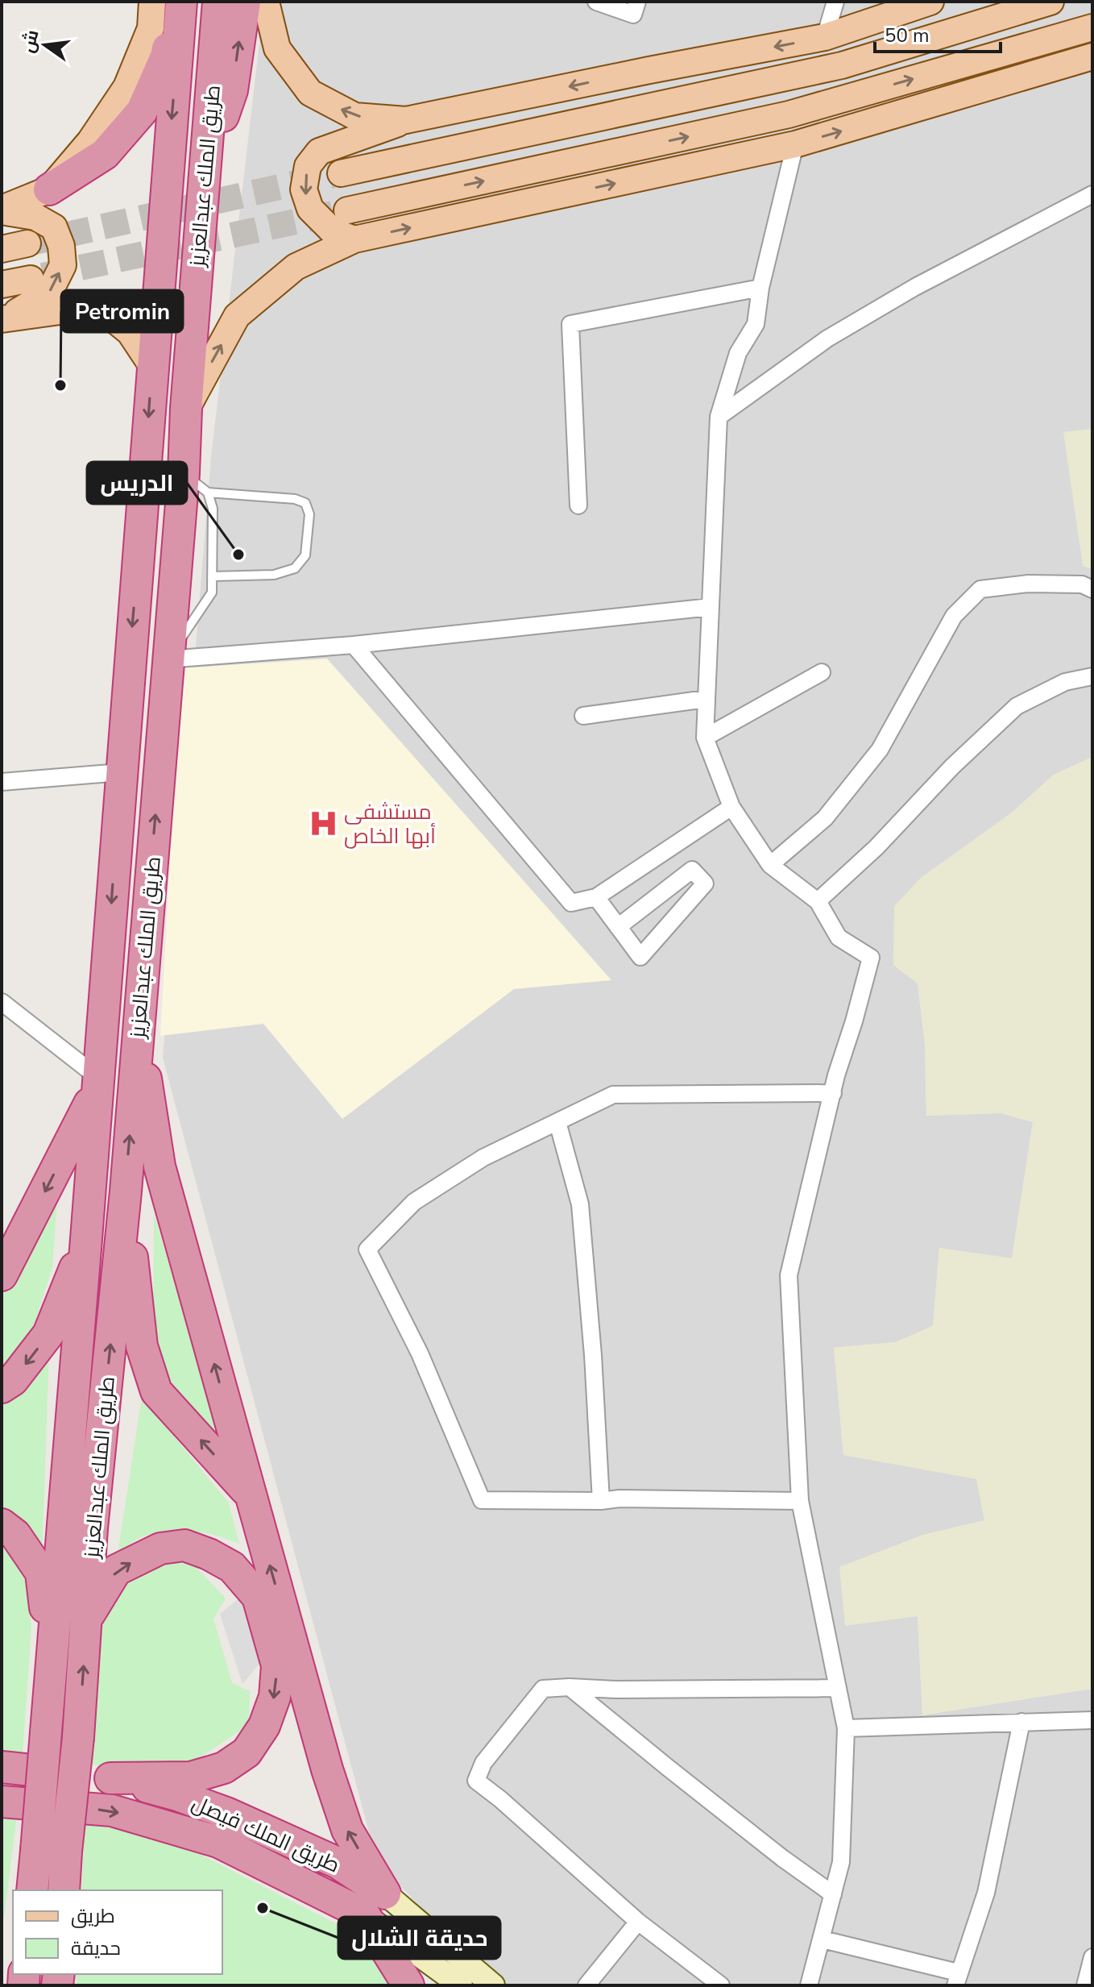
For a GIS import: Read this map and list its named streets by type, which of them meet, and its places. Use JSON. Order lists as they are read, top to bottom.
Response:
{
  "streets": {
    "highway": ["طريق الملك عبدالعزيز", "طريق الملك فيصل"]
  },
  "places": {
    "other": ["Petromin", "الدريس", "حديقة الشلال"],
    "hospital": ["مستشفى أبها الخاص"]
  },
  "legend": ["طريق", "حديقة"],
  "scale_bar": "50 m",
  "north": "left"
}
